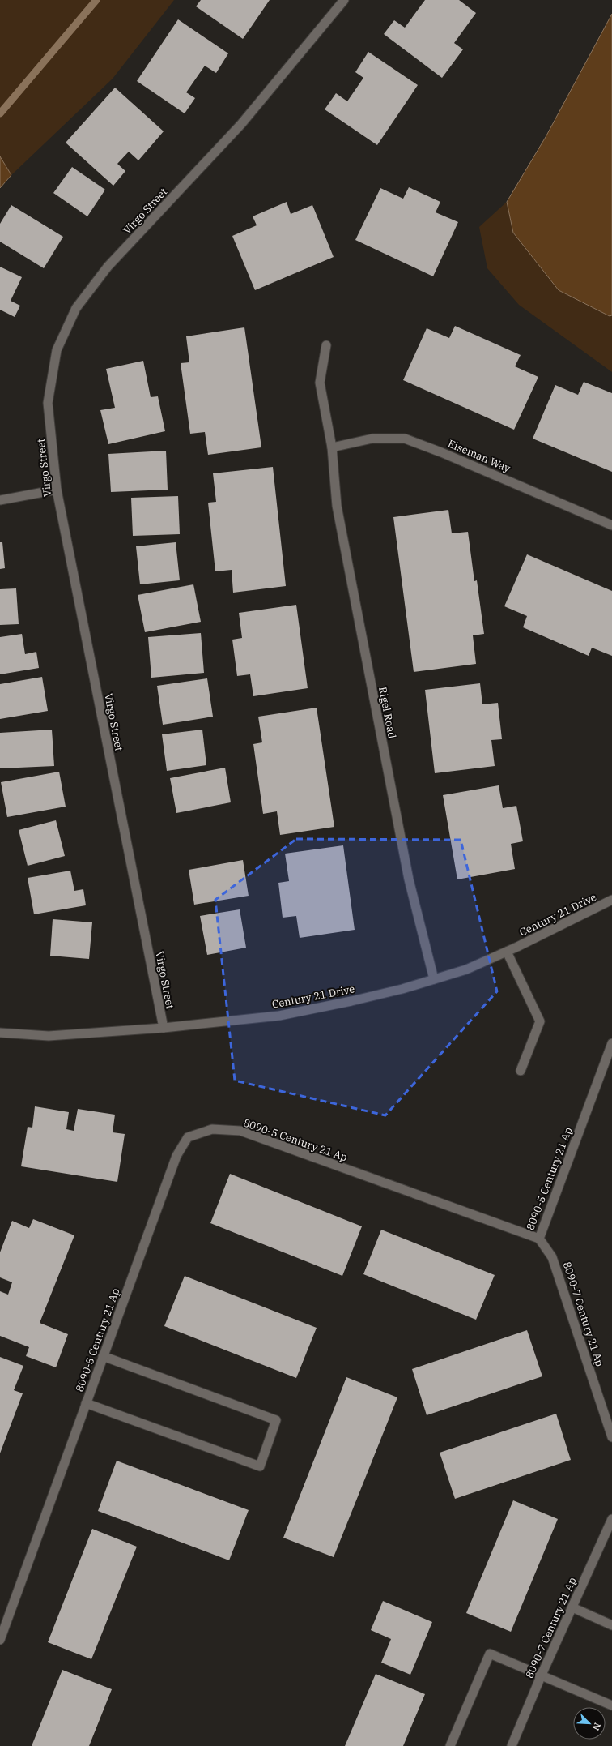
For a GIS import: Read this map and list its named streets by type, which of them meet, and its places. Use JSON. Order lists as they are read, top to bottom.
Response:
{
  "streets": {
    "street": [
      "Virgo Street",
      "Eiseman Way",
      "Rigel Road",
      "Century 21 Drive",
      "8090-5 Century 21 Ap",
      "8090-7 Century 21 Ap"
    ]
  },
  "crossings": [
    ["Virgo Street", "Century 21 Drive"],
    ["Eiseman Way", "Rigel Road"],
    ["Rigel Road", "Century 21 Drive"],
    ["8090-5 Century 21 Ap", "8090-7 Century 21 Ap"]
  ],
  "north": "bottom right"
}
